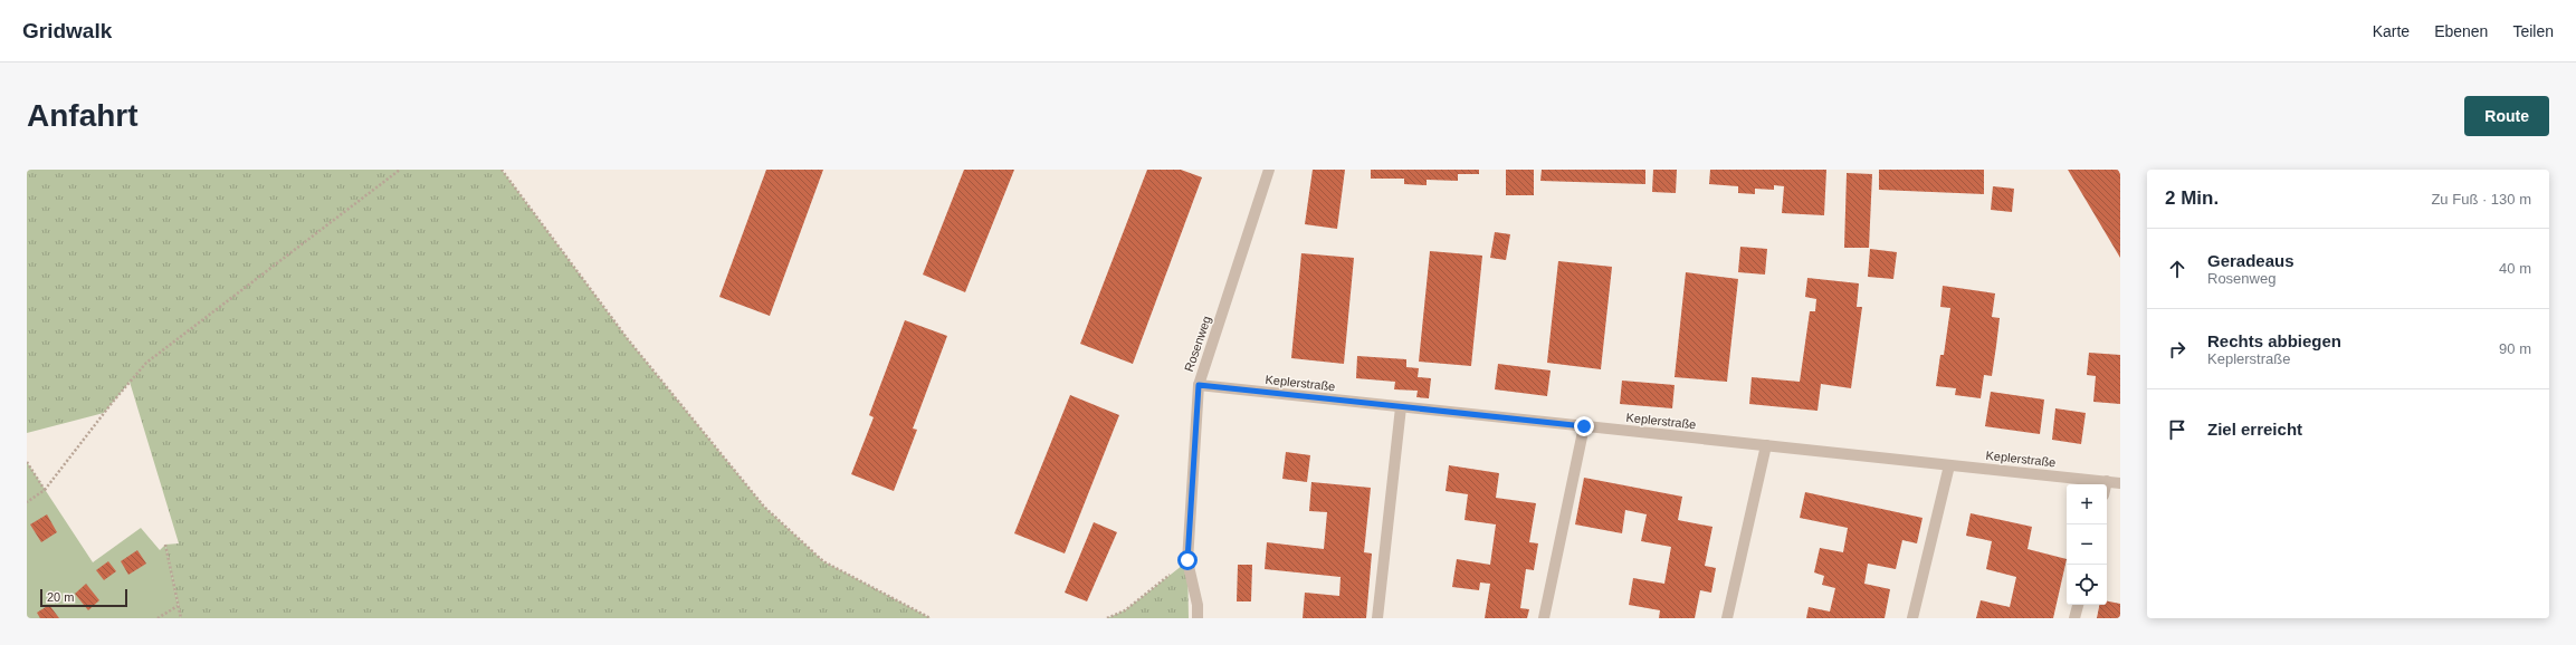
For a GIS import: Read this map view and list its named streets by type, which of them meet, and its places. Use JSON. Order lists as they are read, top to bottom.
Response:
{
  "streets": {
    "street": ["Rosenweg", "Keplerstraße"]
  },
  "crossings": [
    ["Rosenweg", "Keplerstraße"]
  ],
  "scale_bar": "20 m",
  "page": {
    "header": "Gridwalk",
    "nav": ["Karte", "Ebenen", "Teilen"],
    "buttons": "Route",
    "title": "Anfahrt",
    "heading": ["2 Min.", "Zu Fuß · 130 m"],
    "list": [
      ["Geradeaus", "Rosenweg", "40 m"],
      ["Rechts abbiegen", "Keplerstraße", "90 m"],
      "Ziel erreicht"
    ],
    "map_buttons": ["+", "−"],
    "scale": "20 m"
  }
}
